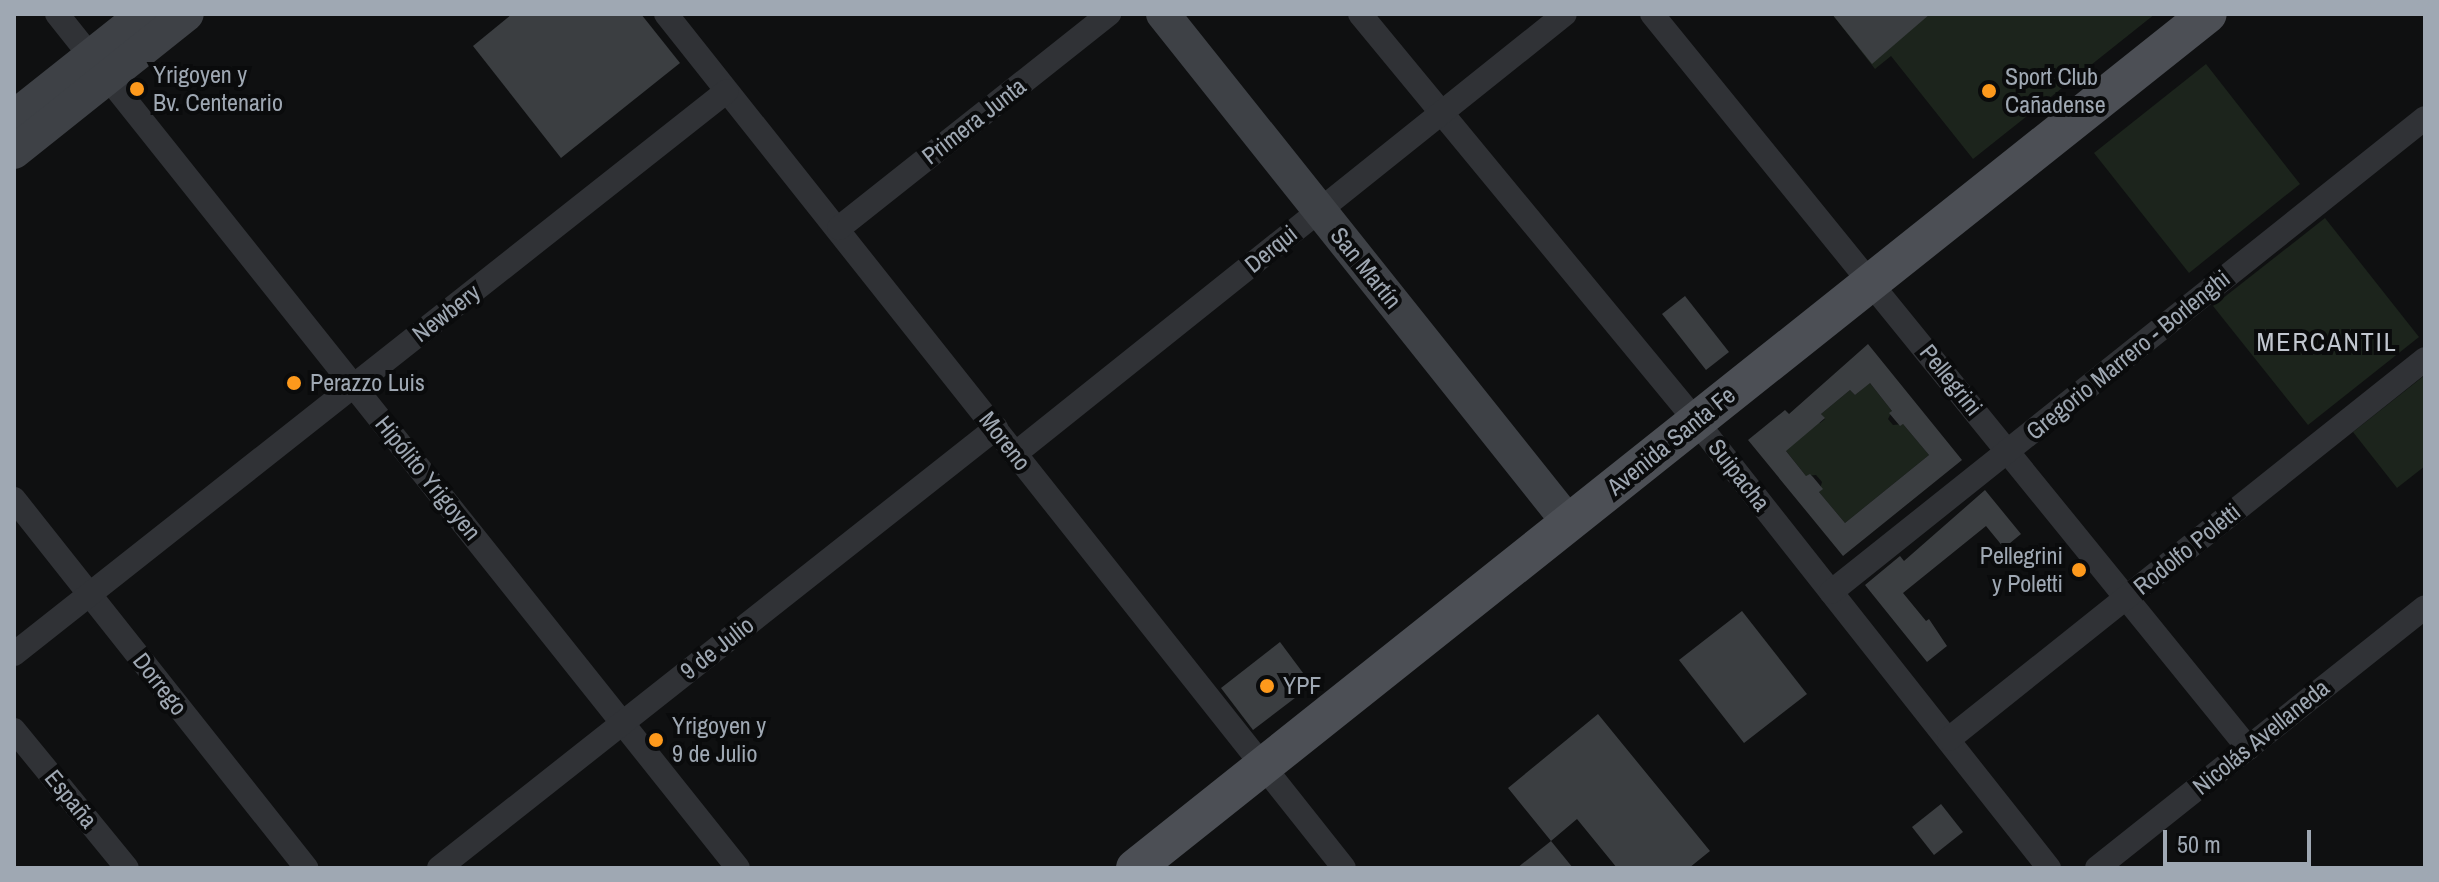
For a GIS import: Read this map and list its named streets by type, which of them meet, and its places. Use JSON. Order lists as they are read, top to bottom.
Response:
{
  "streets": {
    "main road": ["San Martín", "Avenida Santa Fe"],
    "street": [
      "Primera Junta",
      "Derqui",
      "Newbery",
      "Gregorio Marrero - Borlenghi",
      "Pellegrini",
      "Moreno",
      "Suipacha",
      "Hipólito Yrigoyen",
      "Rodolfo Poletti",
      "9 de Julio",
      "Dorrego",
      "Nicolás Avellaneda",
      "España"
    ]
  },
  "crossings": [
    ["Primera Junta", "Moreno"],
    ["Derqui", "San Martín"],
    ["Derqui", "Moreno"],
    ["Derqui", "Suipacha"],
    ["San Martín", "Avenida Santa Fe"],
    ["Newbery", "Moreno"],
    ["Newbery", "Hipólito Yrigoyen"],
    ["Newbery", "Dorrego"],
    ["Gregorio Marrero - Borlenghi", "Pellegrini"],
    ["Gregorio Marrero - Borlenghi", "Suipacha"],
    ["Pellegrini", "Avenida Santa Fe"],
    ["Pellegrini", "Rodolfo Poletti"],
    ["Pellegrini", "Nicolás Avellaneda"],
    ["Moreno", "Avenida Santa Fe"],
    ["Moreno", "9 de Julio"],
    ["Avenida Santa Fe", "Suipacha"],
    ["Suipacha", "Rodolfo Poletti"],
    ["Hipólito Yrigoyen", "9 de Julio"]
  ],
  "districts": ["MERCANTIL"],
  "places": [
    "Yrigoyen y Bv. Centenario",
    "Sport Club Cañadense",
    "Perazzo Luis",
    "Pellegrini y Poletti",
    "YPF",
    "Yrigoyen y 9 de Julio"
  ],
  "scale_bar": "50 m"
}
